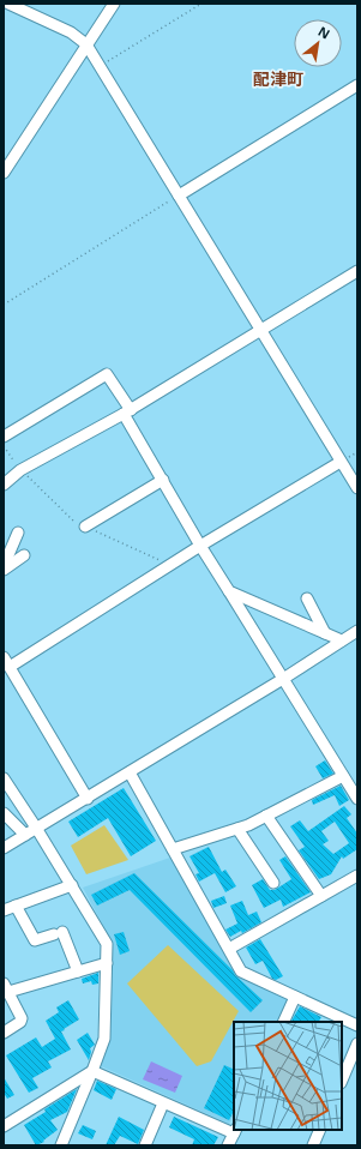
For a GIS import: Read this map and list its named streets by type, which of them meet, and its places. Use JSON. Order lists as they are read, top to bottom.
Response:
{
  "districts": ["配津町"],
  "north": "top right"
}
